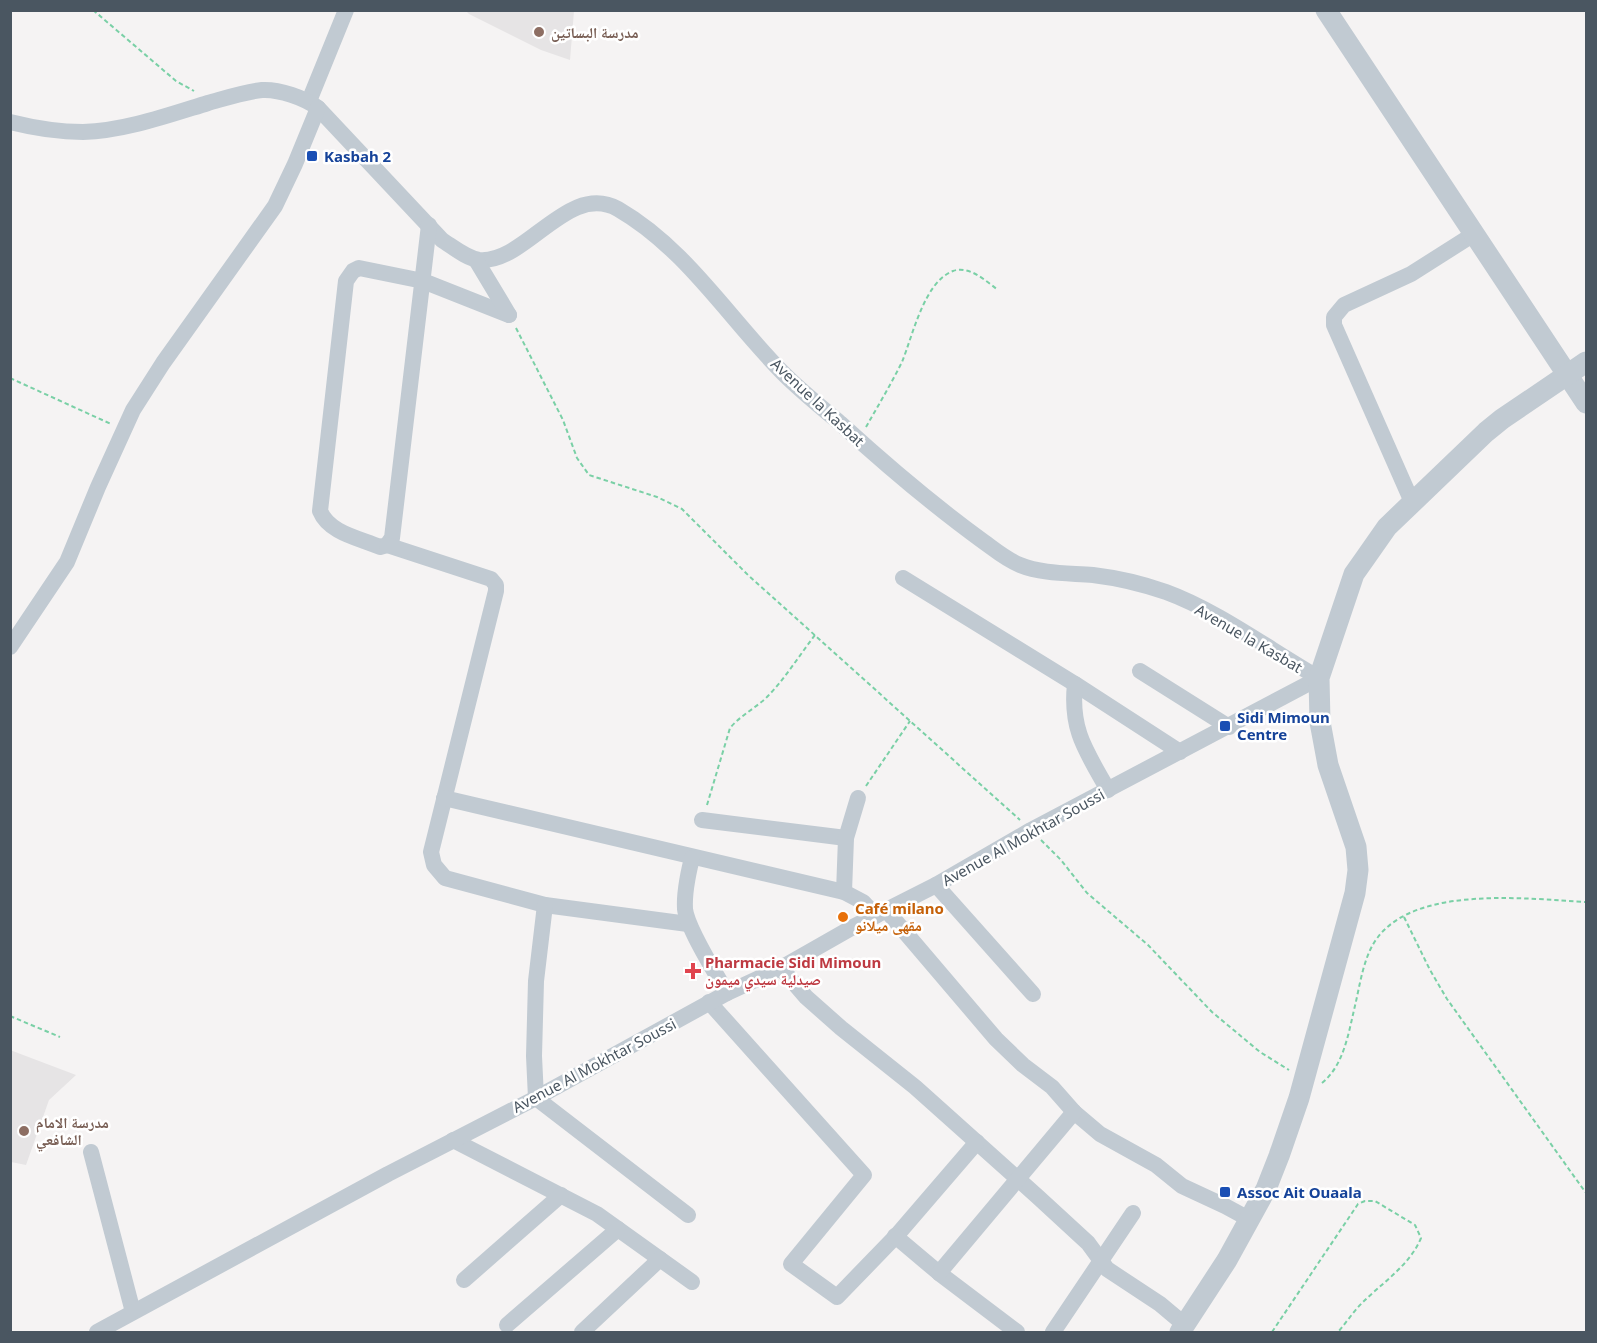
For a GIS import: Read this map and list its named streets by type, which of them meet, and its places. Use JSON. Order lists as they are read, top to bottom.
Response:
{
  "streets": {
    "street": ["Avenue la Kasbat", "Avenue Al Mokhtar Soussi"]
  },
  "crossings": [
    ["Avenue la Kasbat", "Avenue Al Mokhtar Soussi"]
  ],
  "places": {
    "other": ["مدرسة البساتين", "Café milano مقهى ميلانو", "مدرسة الامام الشافعي"],
    "transit": ["Kasbah 2", "Sidi Mimoun Centre", "Assoc Ait Ouaala"],
    "health": ["Pharmacie Sidi Mimoun صيدلية سيدي ميمون"]
  }
}
